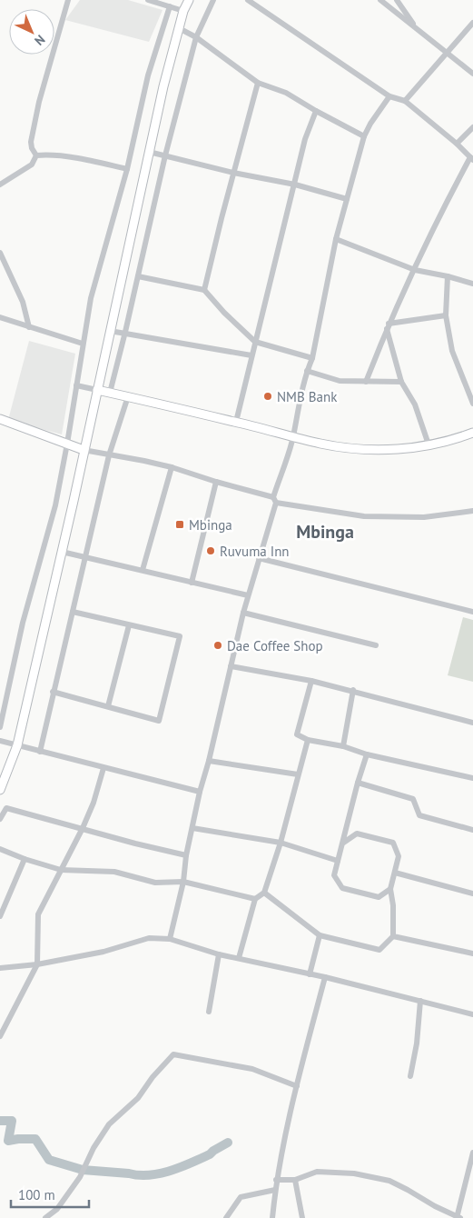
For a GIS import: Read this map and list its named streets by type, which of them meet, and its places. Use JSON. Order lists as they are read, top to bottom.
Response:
{
  "districts": ["Mbinga"],
  "places": {
    "other": ["NMB Bank", "Ruvuma Inn", "Dae Coffee Shop"],
    "transit": ["Mbinga"]
  },
  "scale_bar": "100 m",
  "north": "bottom right"
}
